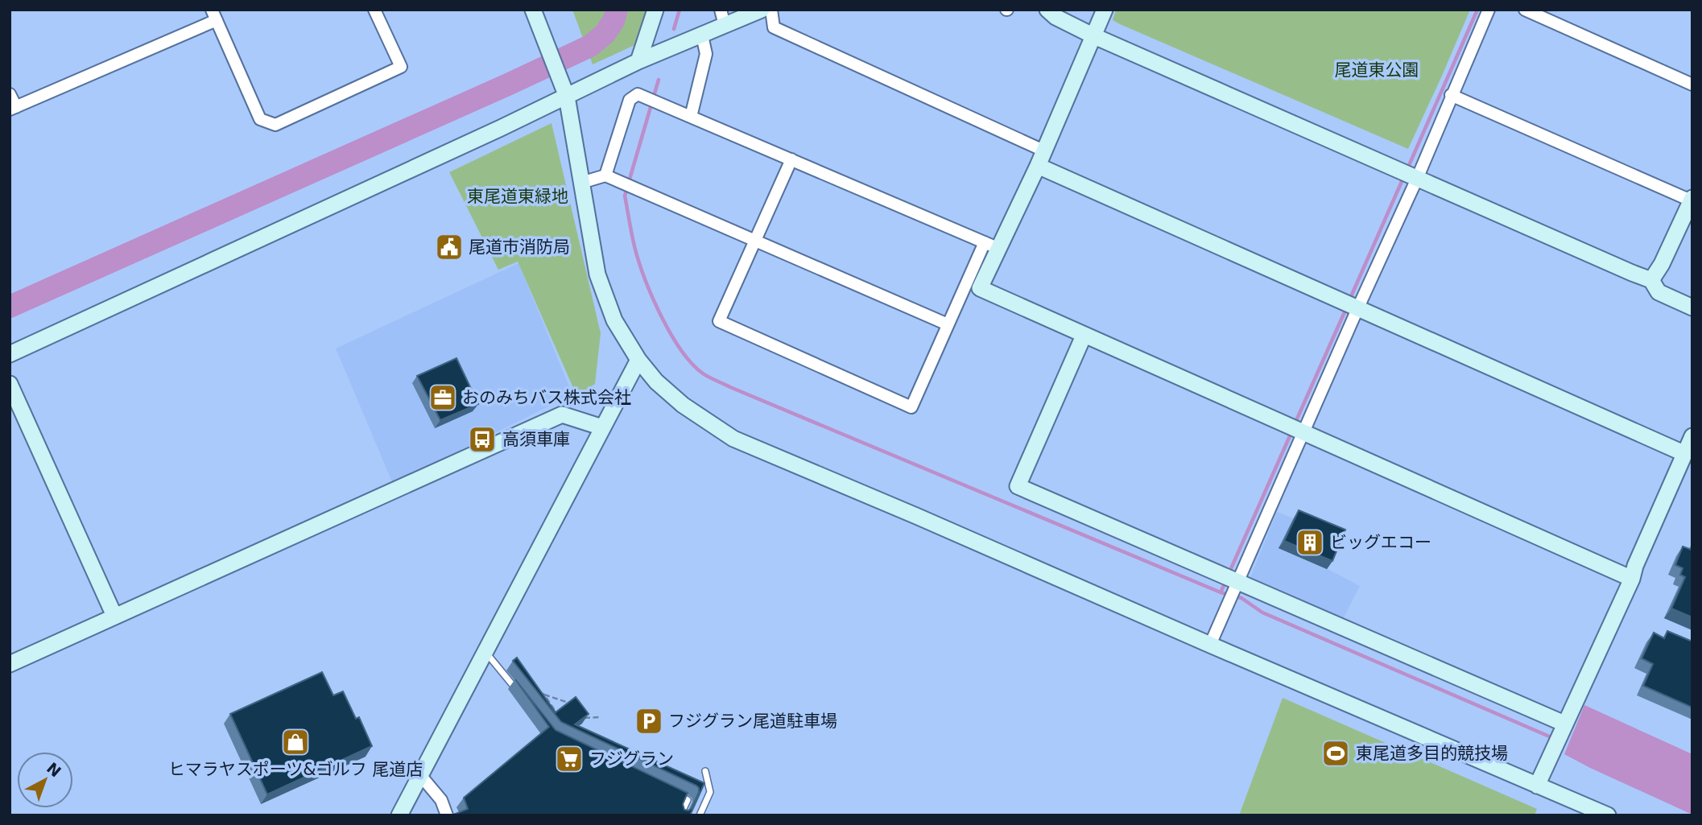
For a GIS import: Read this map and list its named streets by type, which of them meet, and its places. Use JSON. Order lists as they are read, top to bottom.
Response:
{
  "parks": ["尾道東公園", "東尾道東緑地"],
  "places": {
    "public building": ["尾道市消防局"],
    "office": ["おのみちバス株式会社"],
    "bus stop": ["高須車庫"],
    "building": ["ビッグエコー"],
    "parking": ["フジグラン尾道駐車場"],
    "shop": ["ヒマラヤスポーツ&ゴルフ 尾道店"],
    "sports": ["東尾道多目的競技場"],
    "supermarket": ["フジグラン"]
  },
  "north": "top right"
}
